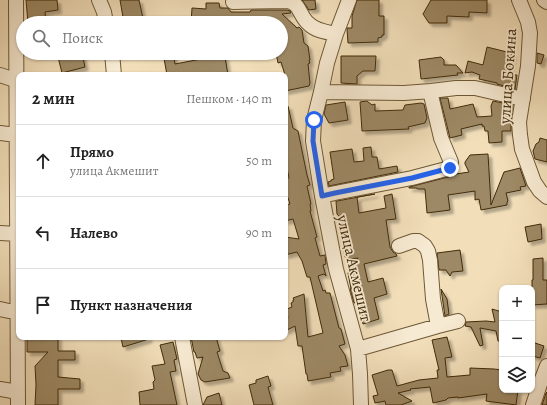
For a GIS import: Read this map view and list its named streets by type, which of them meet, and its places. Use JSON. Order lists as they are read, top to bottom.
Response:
{
  "streets": {
    "street": ["улица Бокина", "улица Акмешит"]
  },
  "page": {
    "search": "Поиск",
    "heading": ["2 мин", "Пешком · 140 m"],
    "list": [
      ["Прямо", "улица Акмешит", "50 m"],
      ["Налево", "90 m"],
      "Пункт назначения"
    ],
    "map_buttons": ["+", "−"]
  }
}
